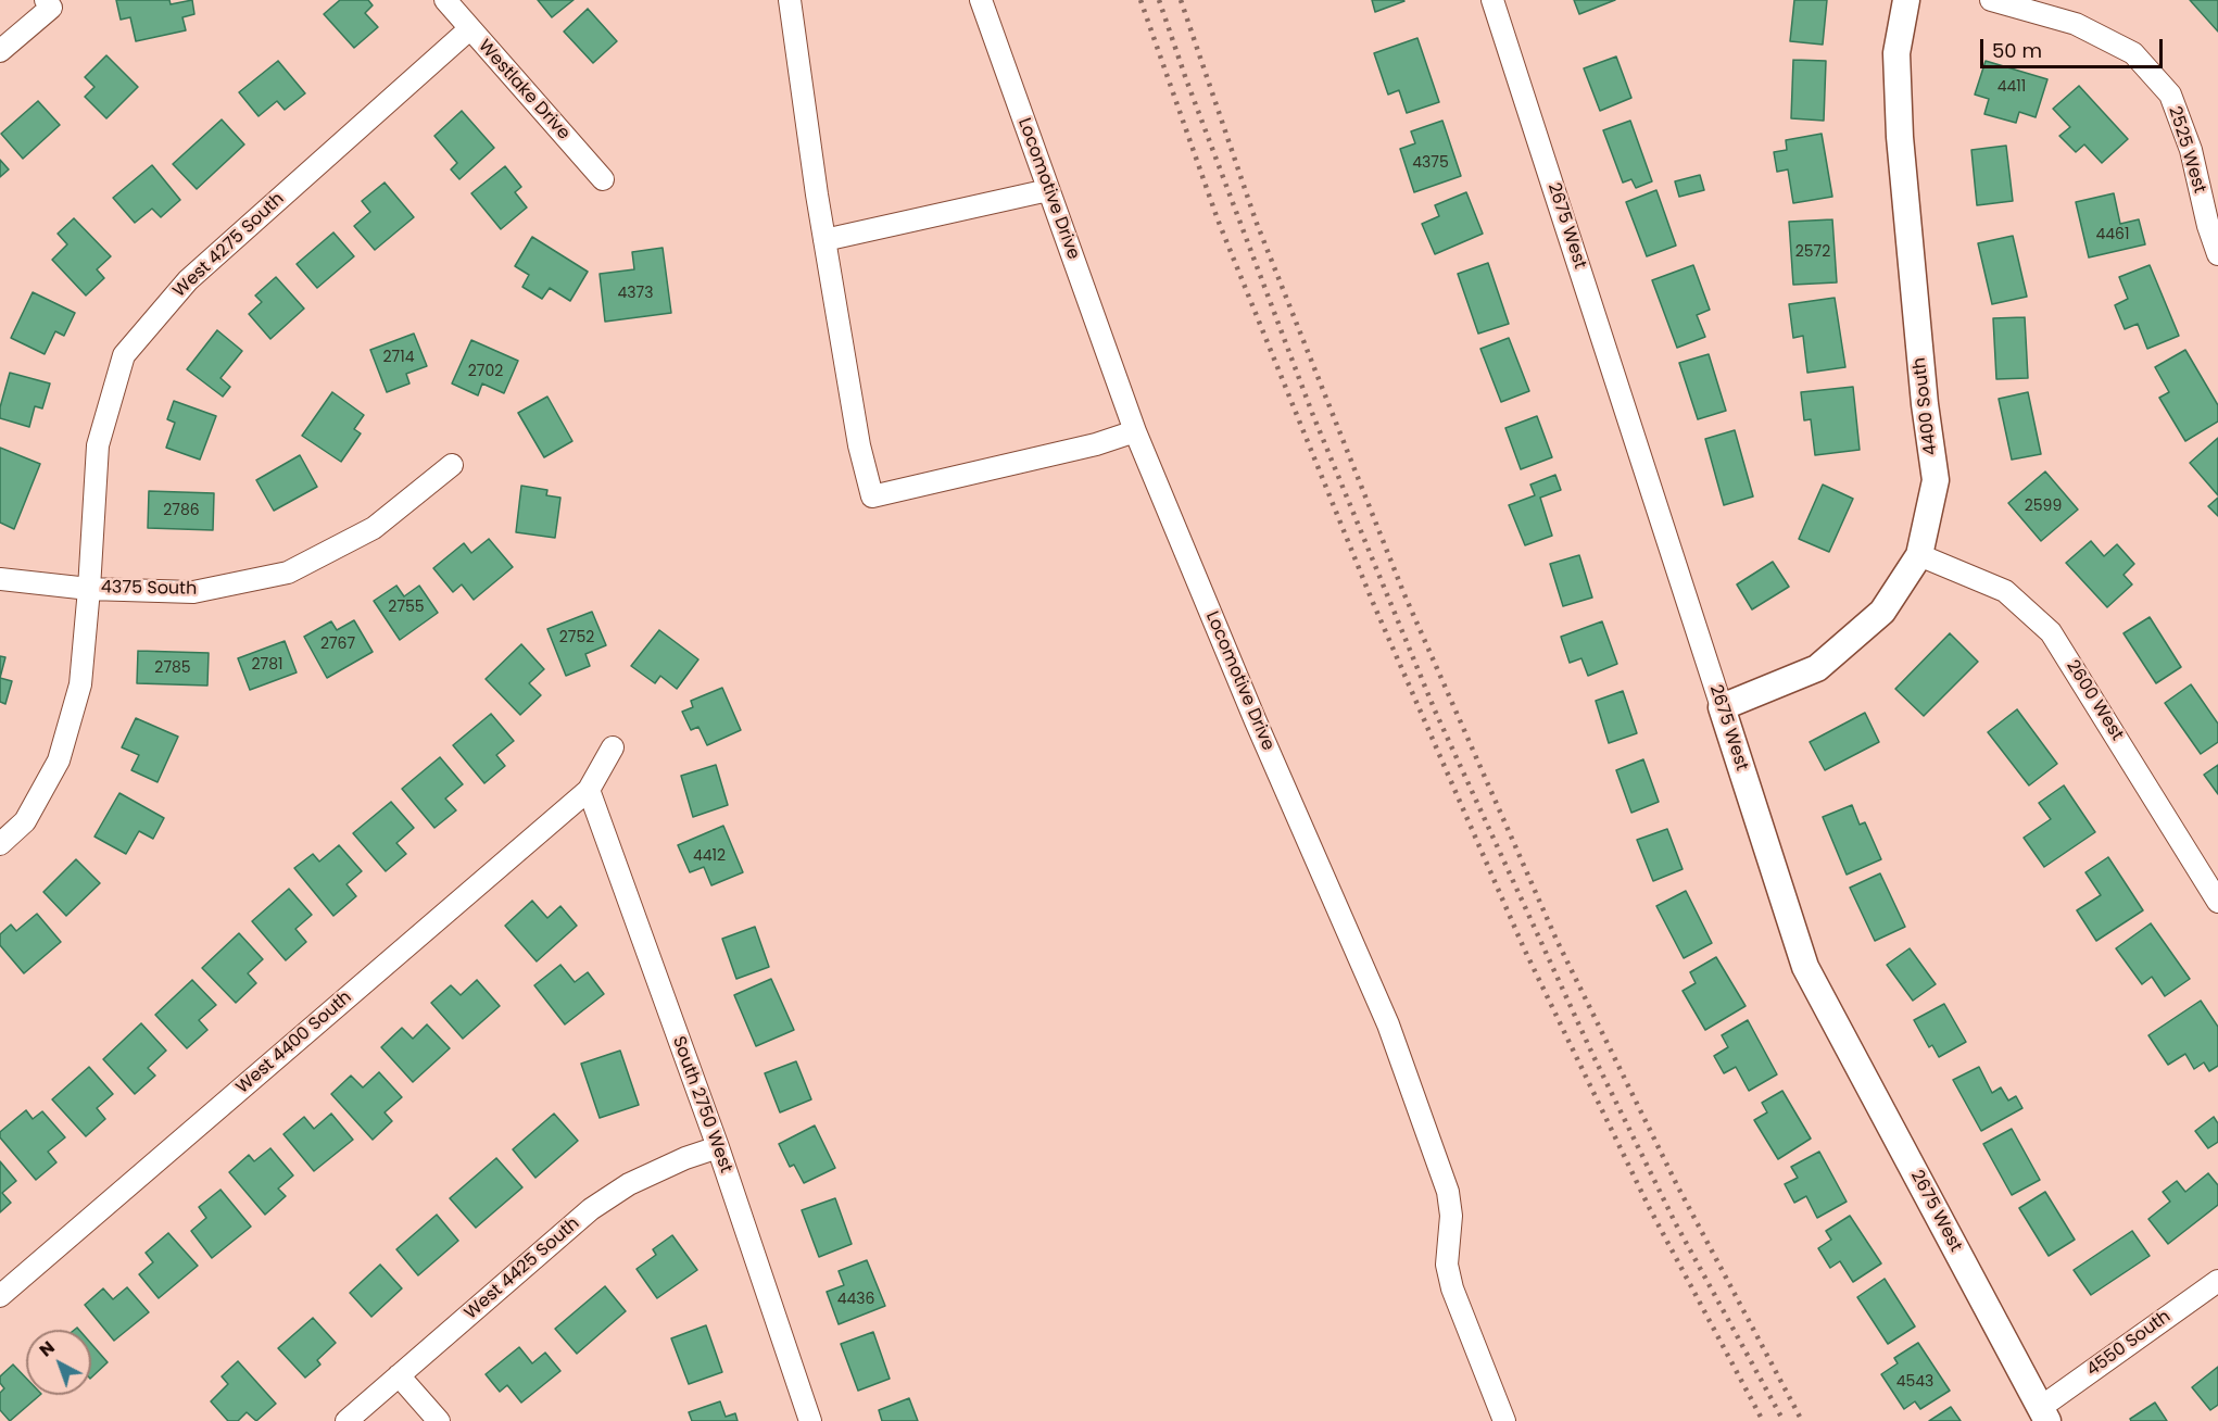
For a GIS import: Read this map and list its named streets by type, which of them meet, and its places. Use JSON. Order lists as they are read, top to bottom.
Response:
{
  "streets": {
    "street": [
      "Westlake Drive",
      "2525 West",
      "Locomotive Drive",
      "2675 West",
      "West 4275 South",
      "4400 South",
      "4375 South",
      "2600 West",
      "West 4400 South",
      "South 2750 West",
      "West 4425 South",
      "4550 South"
    ]
  },
  "crossings": [
    ["Westlake Drive", "West 4275 South"],
    ["2675 West", "4400 South"],
    ["2675 West", "4550 South"],
    ["West 4275 South", "4375 South"],
    ["4400 South", "2600 West"],
    ["West 4400 South", "South 2750 West"],
    ["South 2750 West", "West 4425 South"]
  ],
  "house_numbers": [
    "4411",
    "4375",
    "4461",
    "2572",
    "4373",
    "2714",
    "2702",
    "2599",
    "2786",
    "2755",
    "2752",
    "2767",
    "2781",
    "2785",
    "4412",
    "4436",
    "4543"
  ],
  "scale_bar": "50 m",
  "north": "top left"
}
